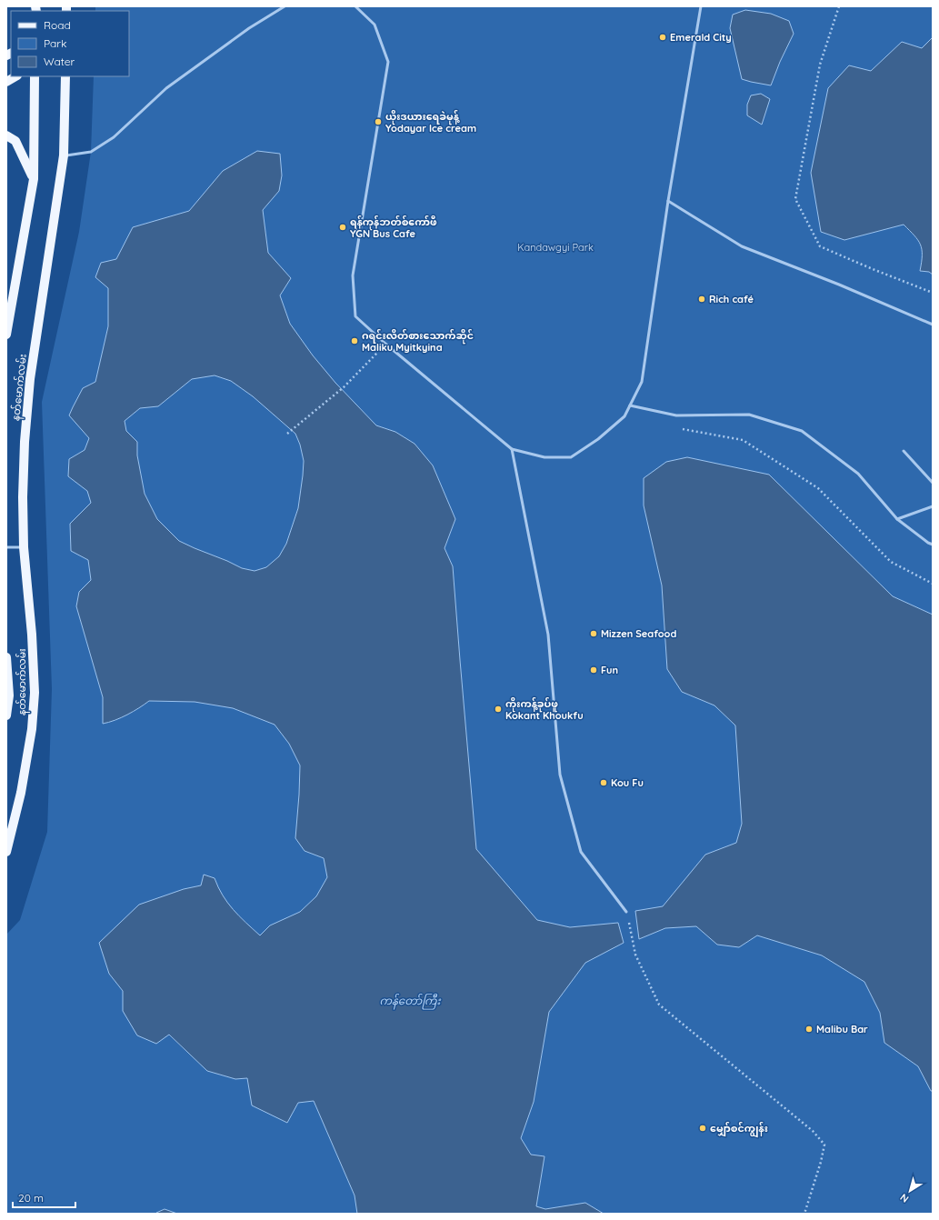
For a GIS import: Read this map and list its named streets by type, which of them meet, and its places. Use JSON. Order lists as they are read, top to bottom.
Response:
{
  "streets": {
    "main road": ["နတ်မောက်လမ်း"]
  },
  "water": ["ကန်တော်ကြီး"],
  "parks": ["Kandawgyi Park"],
  "places": [
    "Emerald City",
    "ယိုးဒယားရေခဲမုန့် Yodayar Ice cream",
    "ရန်ကုန်ဘတ်စ်ကော်ဖီ YGN Bus Cafe",
    "Rich café",
    "ဂရင်းလိတ်စားသောက်ဆိုင် Maliku Myitkyina",
    "Mizzen Seafood",
    "Fun",
    "ကိုးကန့်ခုပ်ဖူ Kokant Khoukfu",
    "Kou Fu",
    "Malibu Bar",
    "မျှော်စင်ကျွန်း"
  ],
  "legend": ["Road", "Park", "Water"],
  "scale_bar": "20 m",
  "north": "bottom left"
}
